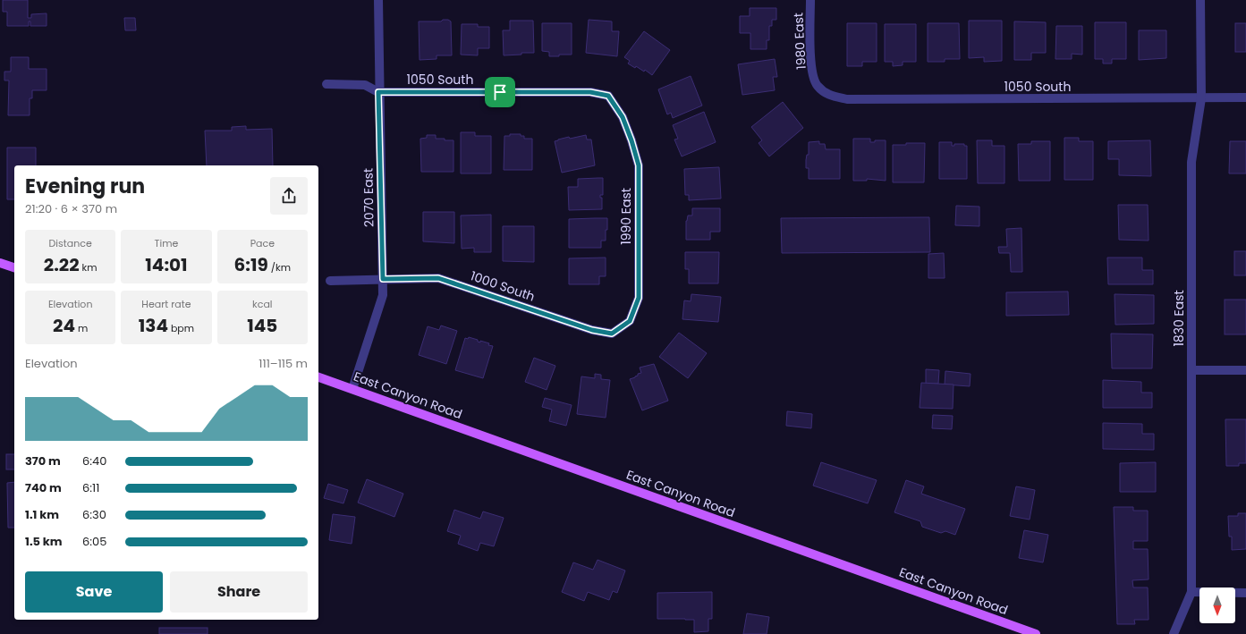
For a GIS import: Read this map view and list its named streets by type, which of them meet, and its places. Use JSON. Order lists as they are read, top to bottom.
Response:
{
  "streets": {
    "main road": ["East Canyon Road"],
    "street": [
      "1980 East",
      "1050 South",
      "2070 East",
      "1990 East",
      "1000 South",
      "1830 East"
    ]
  },
  "crossings": [
    ["1980 East", "1050 South"],
    ["1050 South", "2070 East"],
    ["1050 South", "1990 East"],
    ["1050 South", "1830 East"],
    ["2070 East", "1000 South"],
    ["2070 East", "East Canyon Road"],
    ["1990 East", "1000 South"]
  ],
  "north": "bottom",
  "page": {
    "heading": ["Evening run", "21:20 · 6 × 370 m"],
    "stats": [
      ["Distance", "2.22 km"],
      ["Time", "14:01"],
      ["Pace", "6:19 /km"],
      ["Elevation", "24 m"],
      ["Heart rate", "134 bpm"],
      ["kcal", "145"]
    ],
    "chart": ["Elevation", "111–115 m"],
    "list": [
      {
        "name": "370 m",
        "note": "6:40"
      },
      {
        "name": "740 m",
        "note": "6:11"
      },
      {
        "name": "1.1 km",
        "note": "6:30"
      },
      {
        "name": "1.5 km",
        "note": "6:05"
      }
    ],
    "buttons": ["Save", "Share"]
  }
}
